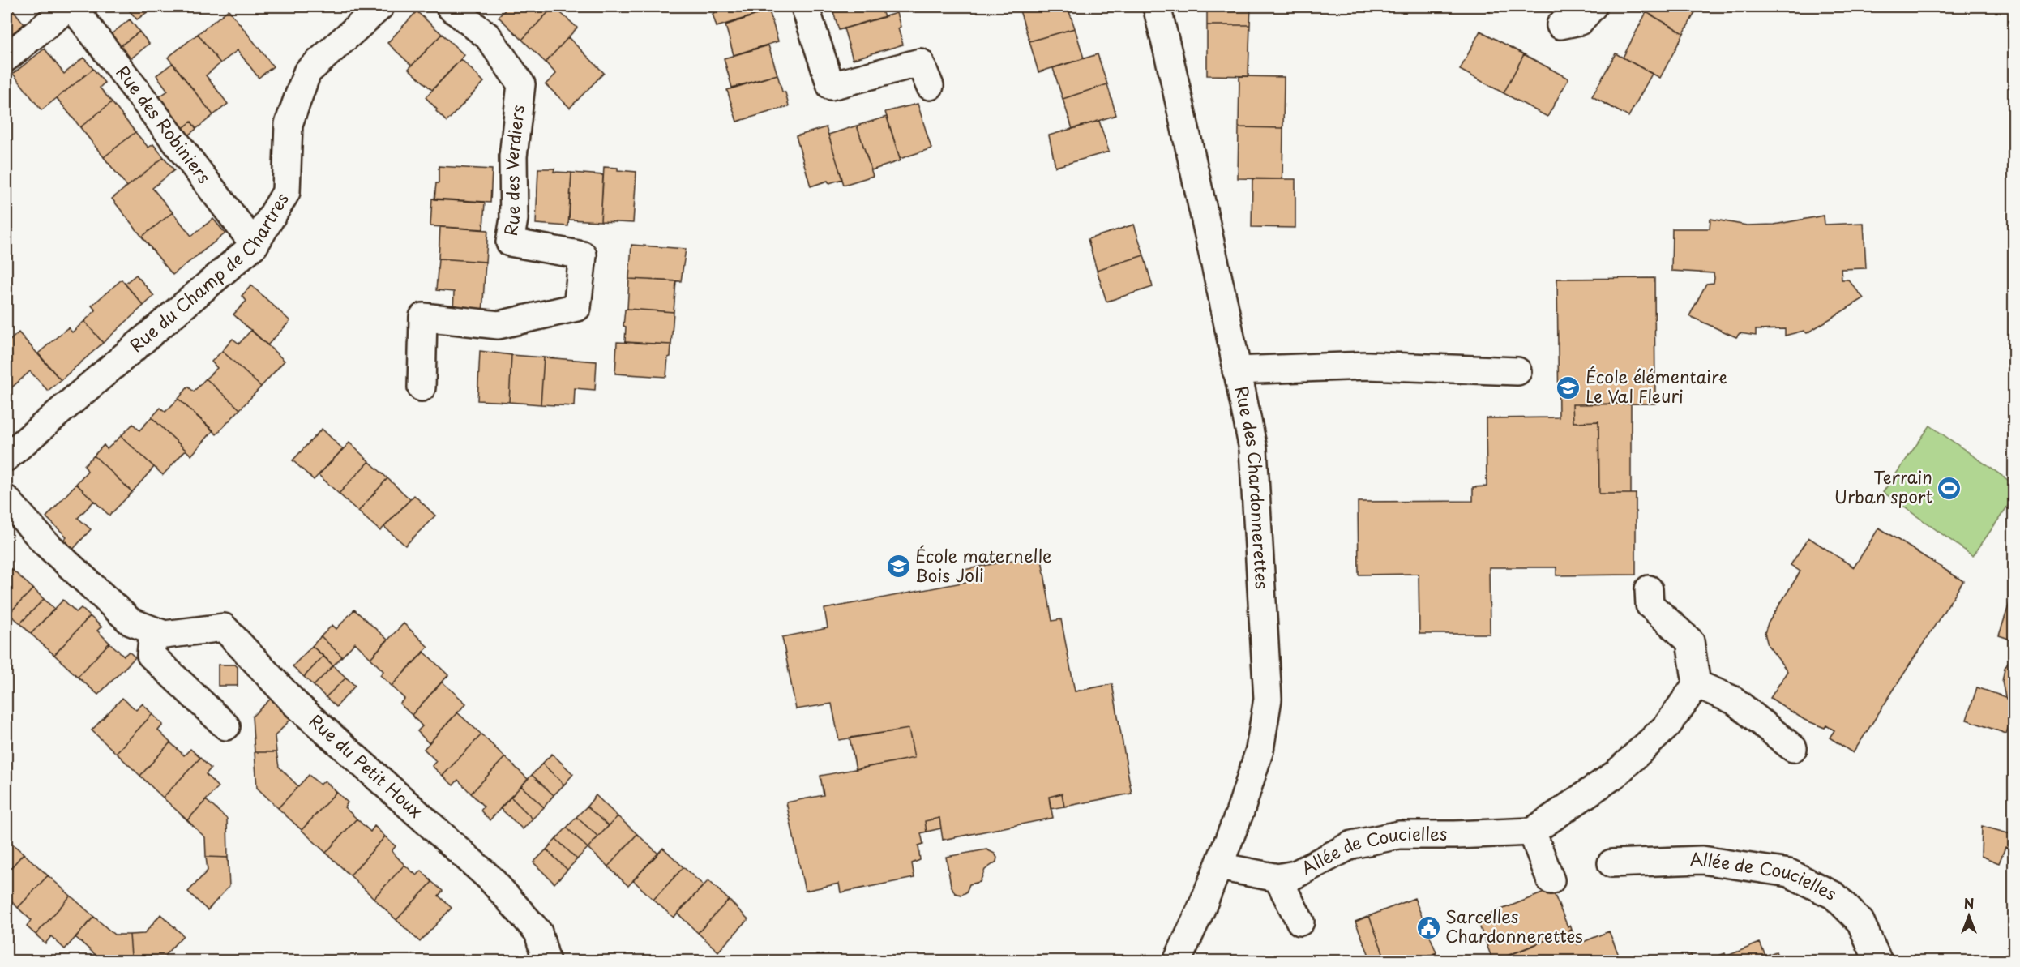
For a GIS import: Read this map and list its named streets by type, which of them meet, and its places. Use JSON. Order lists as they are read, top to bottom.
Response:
{
  "streets": {
    "street": [
      "Rue des Robiniers",
      "Rue des Verdiers",
      "Rue du Champ de Chartres",
      "Rue des Chardonnerettes",
      "Rue du Petit Houx",
      "Allée de Coucielles"
    ]
  },
  "crossings": [
    ["Rue des Robiniers", "Rue du Champ de Chartres"],
    ["Rue des Chardonnerettes", "Allée de Coucielles"]
  ],
  "places": {
    "school or university": ["École élémentaire Le Val Fleuri", "École maternelle Bois Joli"],
    "sports": ["Terrain Urban sport"],
    "public building": ["Sarcelles Chardonnerettes"]
  },
  "north": "top"
}
